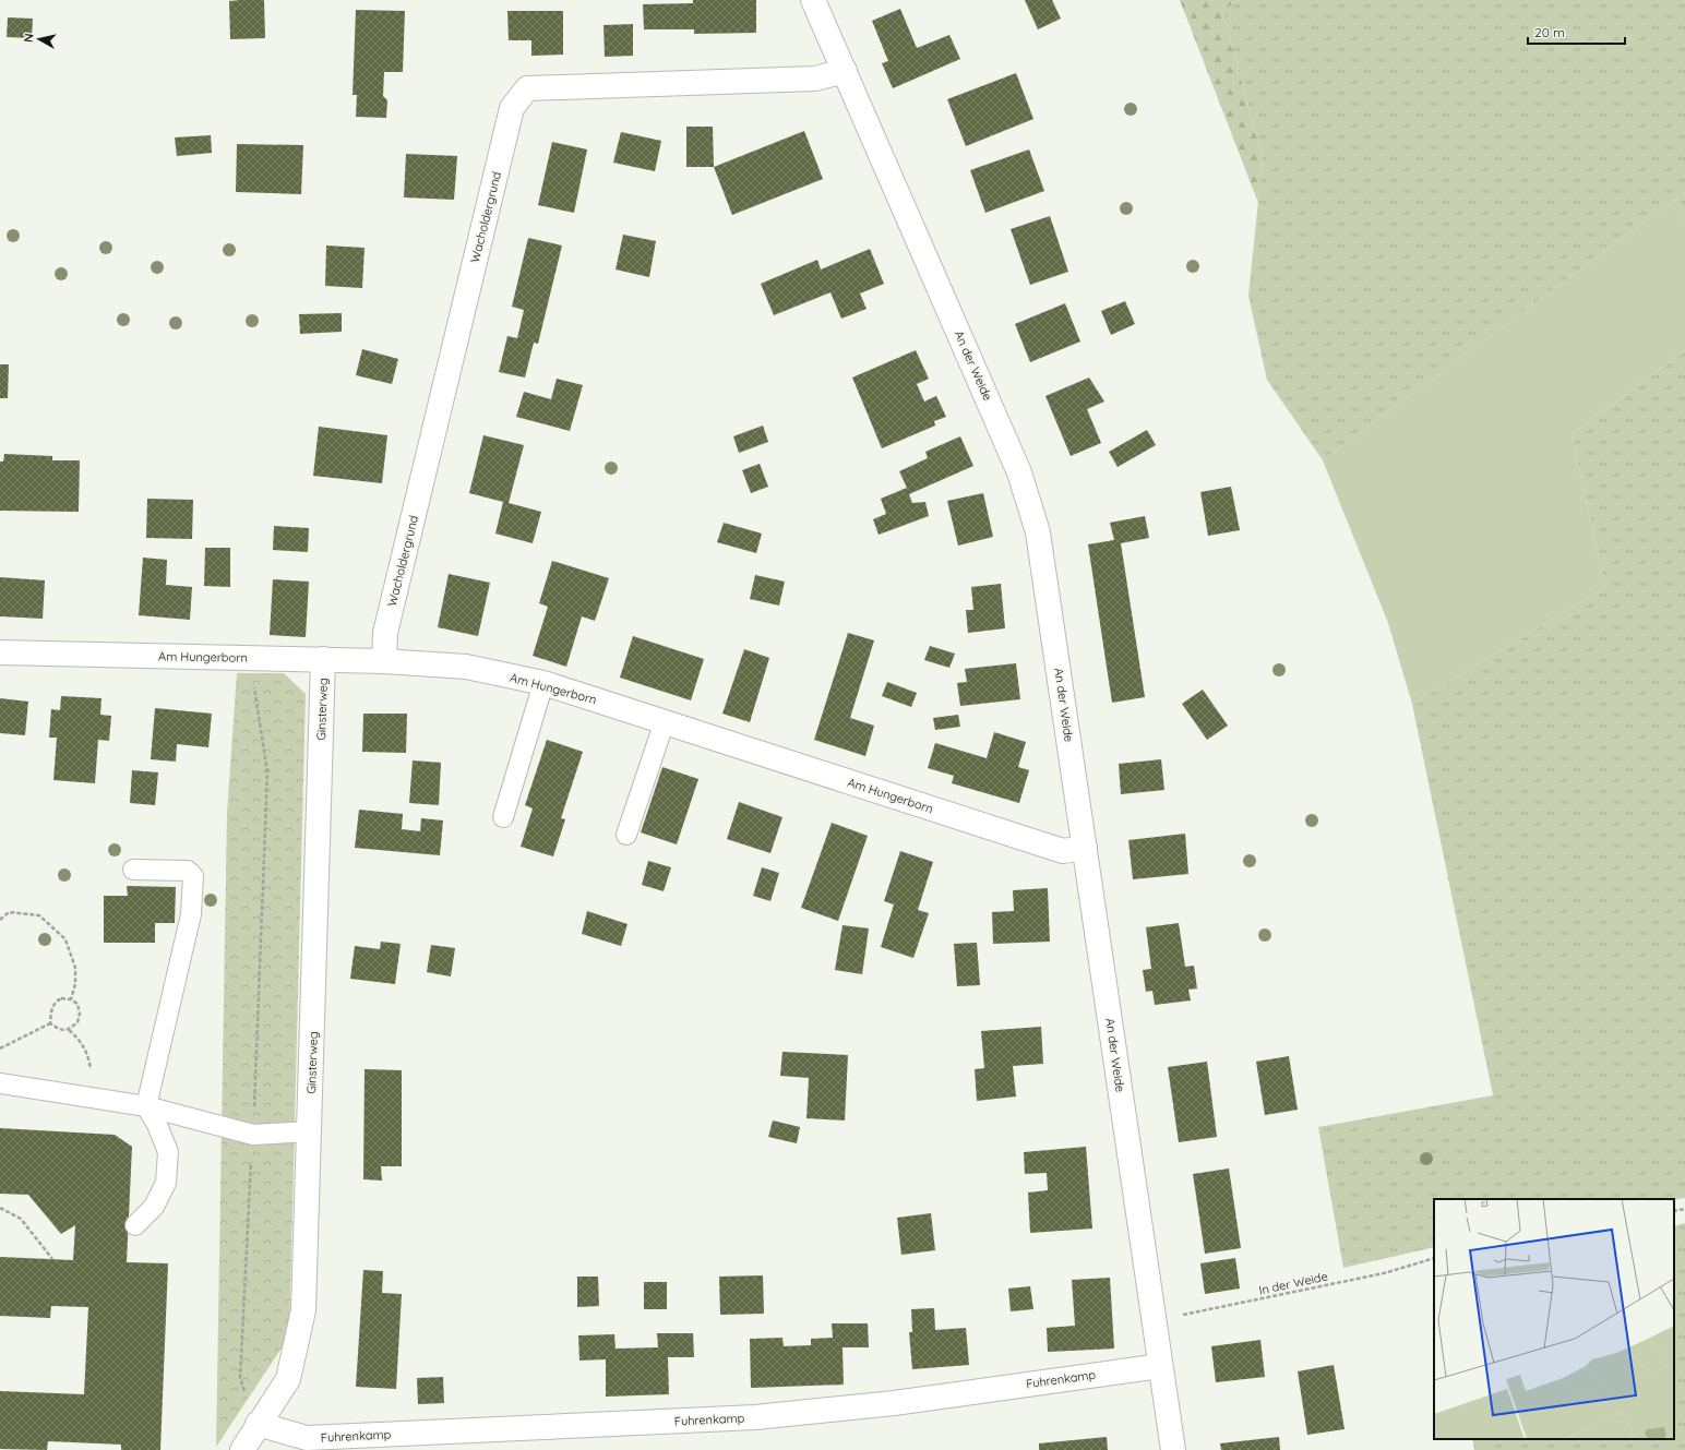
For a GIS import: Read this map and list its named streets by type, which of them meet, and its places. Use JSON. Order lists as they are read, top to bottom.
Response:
{
  "streets": {
    "street": [
      "Wacholdergrund",
      "An der Weide",
      "Am Hungerborn",
      "Ginsterweg",
      "Fuhrenkamp"
    ],
    "path": ["In der Weide"]
  },
  "crossings": [
    ["Wacholdergrund", "An der Weide"],
    ["Wacholdergrund", "Am Hungerborn"],
    ["An der Weide", "Am Hungerborn"],
    ["An der Weide", "In der Weide"],
    ["An der Weide", "Fuhrenkamp"],
    ["Am Hungerborn", "Ginsterweg"],
    ["Ginsterweg", "Fuhrenkamp"]
  ],
  "scale_bar": "20 m",
  "north": "left"
}
